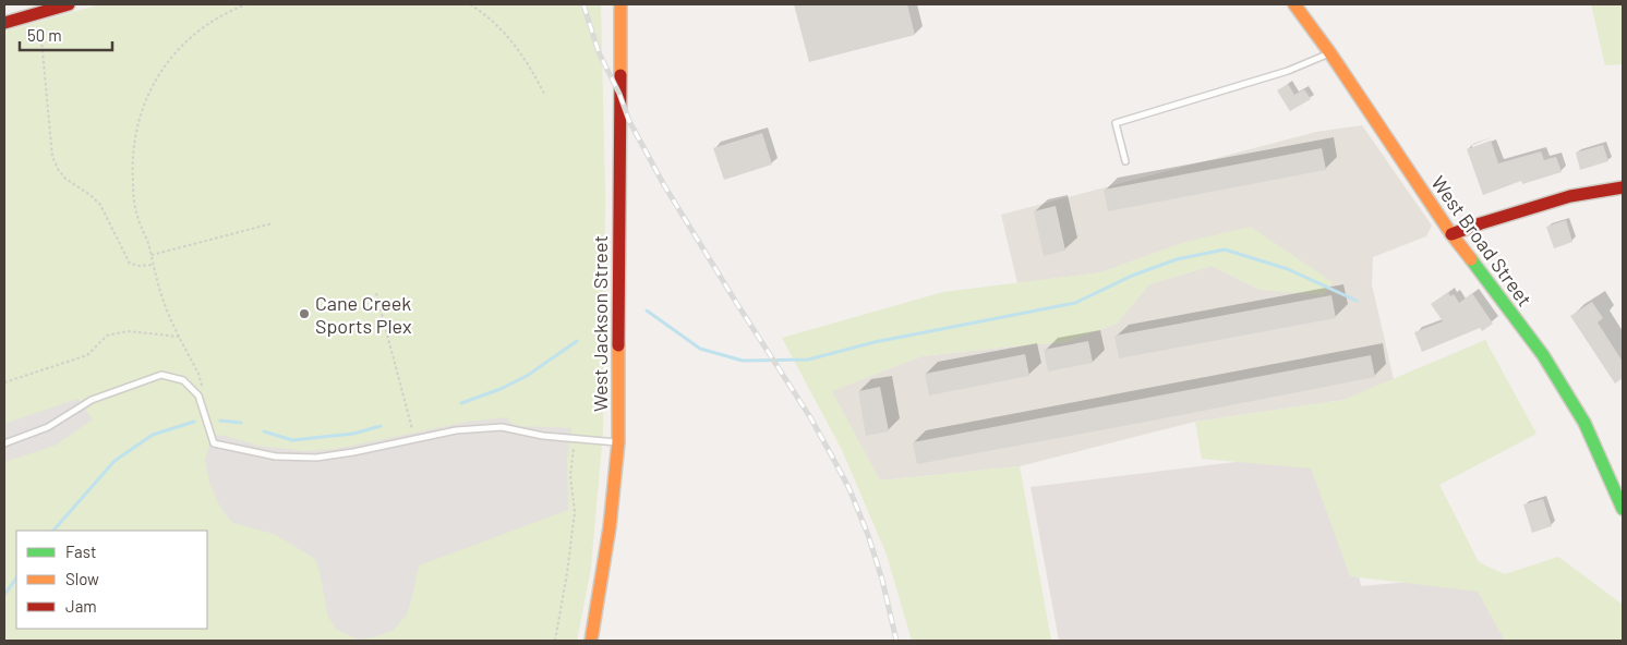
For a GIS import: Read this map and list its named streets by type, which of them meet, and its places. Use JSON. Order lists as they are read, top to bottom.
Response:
{
  "streets": {
    "street": ["West Broad Street", "West Jackson Street"]
  },
  "places": ["Cane Creek Sports Plex"],
  "legend": ["Fast", "Slow", "Jam"],
  "scale_bar": "50 m"
}
